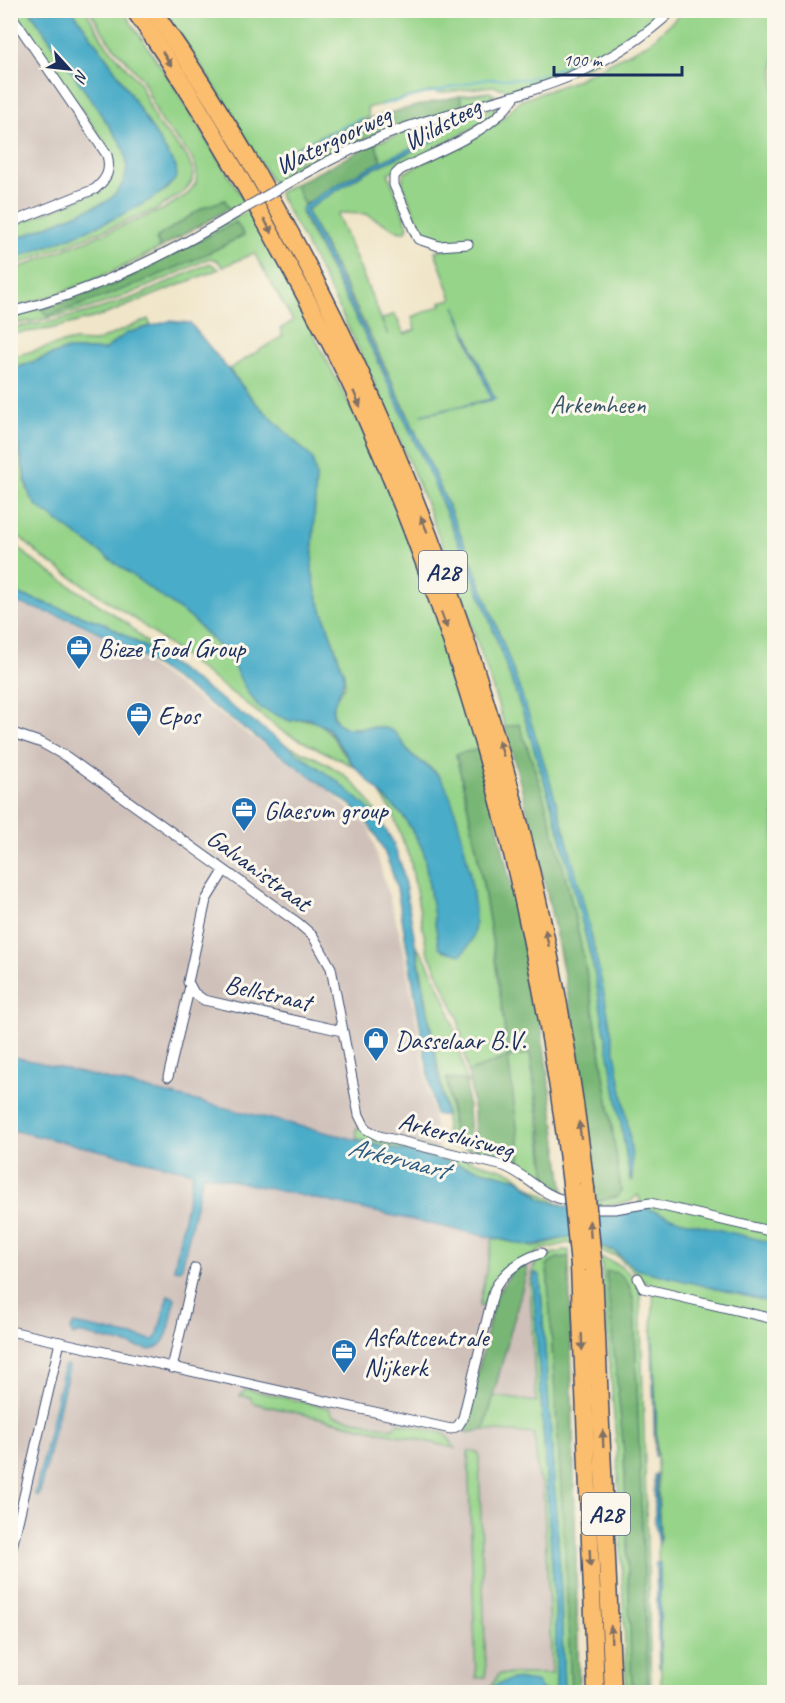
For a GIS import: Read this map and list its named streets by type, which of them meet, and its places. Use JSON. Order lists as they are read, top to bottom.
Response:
{
  "streets": {
    "highway": ["A28"],
    "street": [
      "Wildsteeg",
      "Watergoorweg",
      "Galvanistraat",
      "Bellstraat",
      "Arkersluisweg"
    ]
  },
  "crossings": [
    ["Wildsteeg", "Watergoorweg"],
    ["Galvanistraat", "Bellstraat"],
    ["Galvanistraat", "Arkersluisweg"]
  ],
  "water": ["Arkervaart"],
  "parks": ["Arkemheen"],
  "places": {
    "office": [
      "Bieze Food Group",
      "Epos",
      "Glaesum group",
      "Asfaltcentrale Nijkerk"
    ],
    "shop": ["Dasselaar B.V."]
  },
  "scale_bar": "100 m",
  "north": "bottom right"
}
